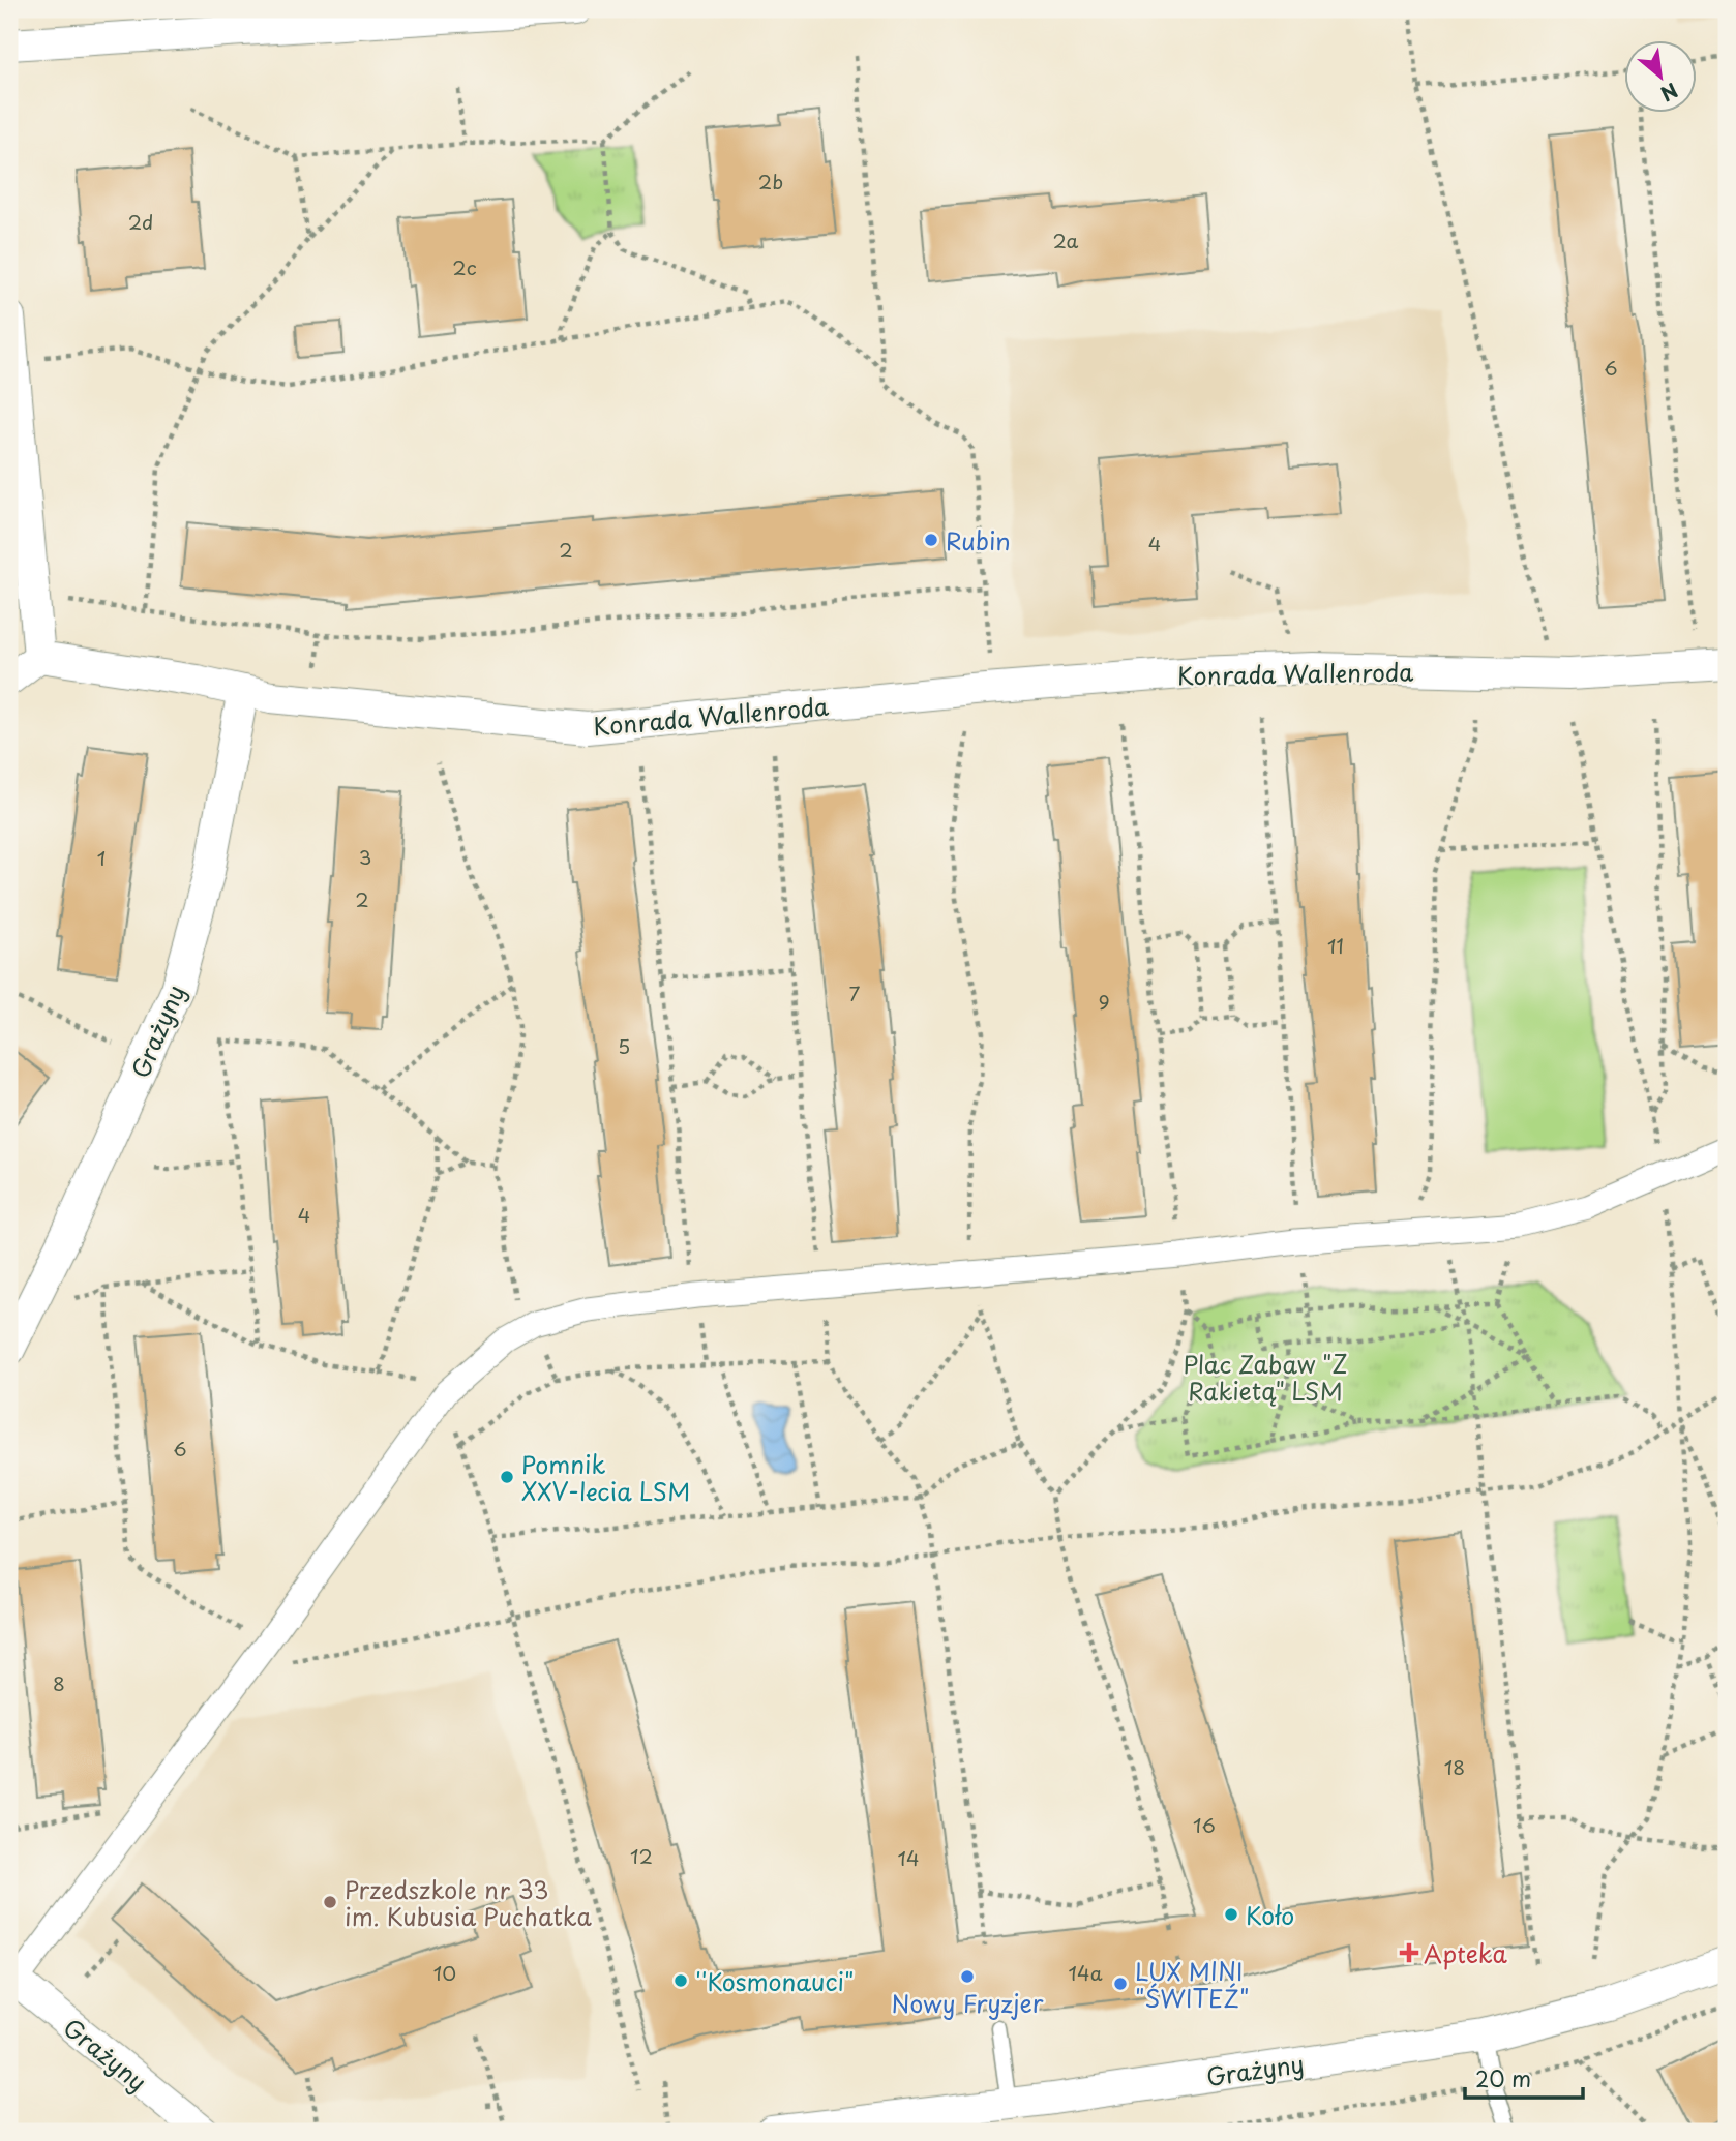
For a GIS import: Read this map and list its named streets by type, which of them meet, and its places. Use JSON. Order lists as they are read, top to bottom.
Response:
{
  "streets": {
    "street": ["Konrada Wallenroda", "Grażyny"]
  },
  "crossings": [
    ["Konrada Wallenroda", "Grażyny"]
  ],
  "parks": ["Plac Zabaw \"Z Rakietą\" LSM"],
  "places": {
    "other": [
      "Rubin",
      "Pomnik XXV-lecia LSM",
      "Przedszkole nr 33 im. Kubusia Puchatka",
      "Koło",
      "Nowy Fryzjer",
      "''Kosmonauci\"",
      "LUX MINI \"ŚWITEŹ\""
    ],
    "health": ["Apteka"]
  },
  "house_numbers": [
    "2b",
    "2d",
    "2a",
    "2c",
    "6",
    "4",
    "2",
    "3",
    "1",
    "2",
    "11",
    "7",
    "9",
    "5",
    "4",
    "6",
    "8",
    "18",
    "16",
    "12",
    "14",
    "10",
    "14a"
  ],
  "scale_bar": "20 m",
  "north": "bottom right"
}
